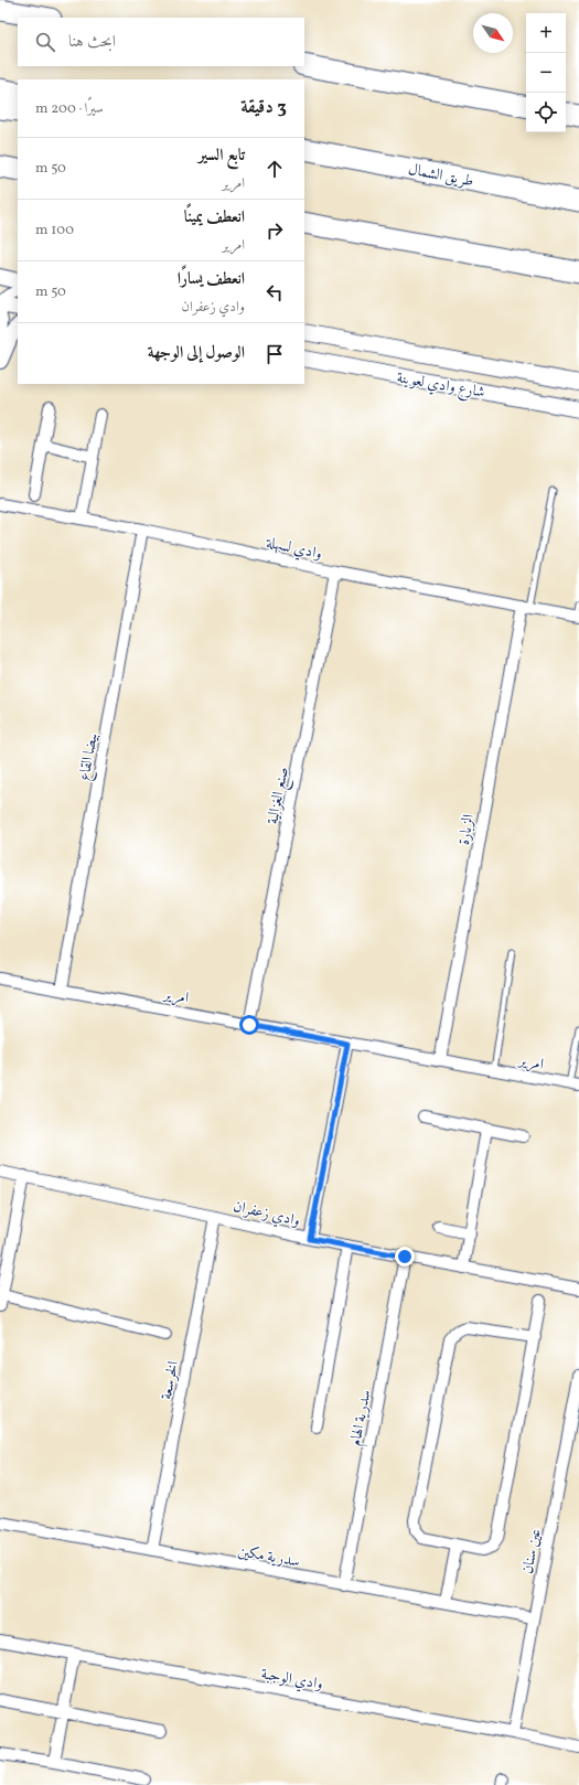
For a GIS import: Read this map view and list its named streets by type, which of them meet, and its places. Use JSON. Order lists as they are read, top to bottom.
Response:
{
  "streets": {
    "highway": ["طريق الشمال"],
    "main road": ["شارع وادي لعوينة"],
    "street": [
      "وادي لسهلة",
      "بيضا القاع",
      "صنع الغزالية",
      "الزبارة",
      "امرير",
      "وادي زعفران",
      "الخرسعة",
      "سدرية الهام",
      "عين سنان",
      "سدرية مكين",
      "وادي الوجبة"
    ]
  },
  "crossings": [
    ["وادي لسهلة", "بيضا القاع"],
    ["وادي لسهلة", "صنع الغزالية"],
    ["وادي لسهلة", "الزبارة"],
    ["بيضا القاع", "امرير"],
    ["صنع الغزالية", "امرير"],
    ["الزبارة", "امرير"],
    ["وادي زعفران", "الخرسعة"],
    ["وادي زعفران", "سدرية الهام"],
    ["الخرسعة", "سدرية مكين"],
    ["سدرية الهام", "سدرية مكين"],
    ["عين سنان", "سدرية مكين"],
    ["عين سنان", "وادي الوجبة"]
  ],
  "north": "bottom right",
  "page": {
    "map_buttons": ["+", "−"],
    "search": "ابحث هنا",
    "heading": ["3 دقيقة", "سيرًا · 200 m"],
    "list": [
      ["تابع السير", "امرير", "50 m"],
      ["انعطف يمينًا", "امرير", "100 m"],
      ["انعطف يسارًا", "وادي زعفران", "50 m"],
      "الوصول إلى الوجهة"
    ]
  }
}
